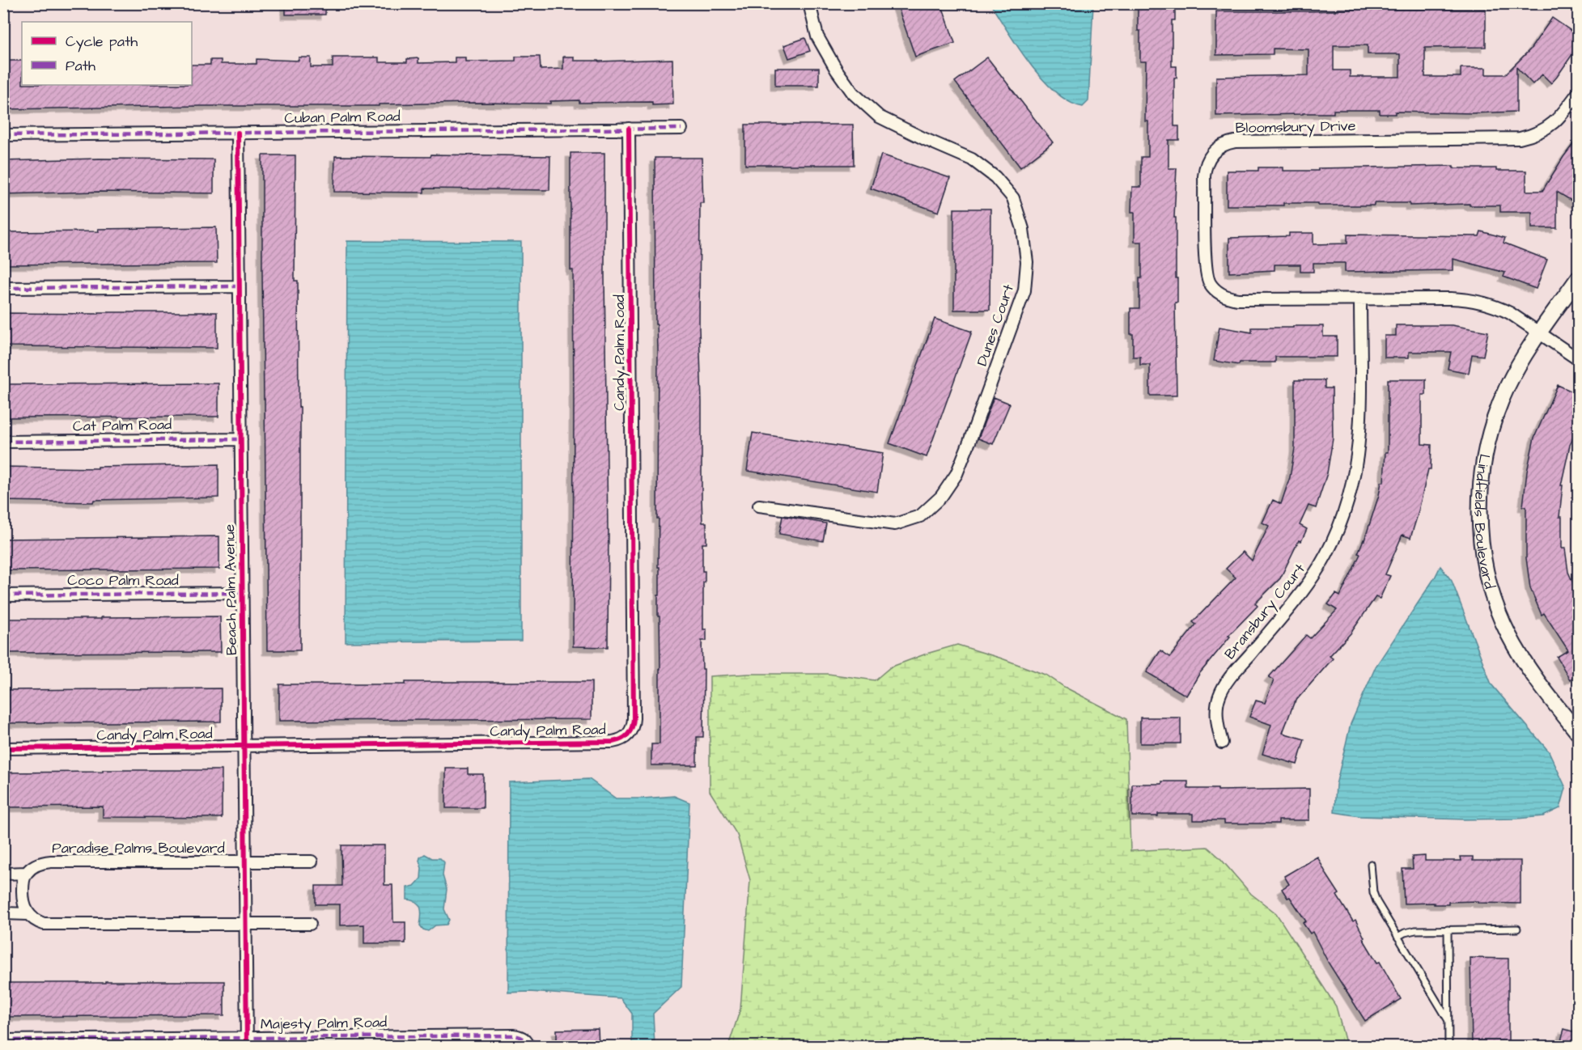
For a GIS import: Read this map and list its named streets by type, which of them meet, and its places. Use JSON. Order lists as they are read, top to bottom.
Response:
{
  "streets": {
    "street": [
      "Cuban Palm Road",
      "Bloomsbury Drive",
      "Dunes Court",
      "Candy Palm Road",
      "Cat Palm Road",
      "Lindfields Boulevard",
      "Coco Palm Road",
      "Beach Palm Avenue",
      "Bransbury Court",
      "Paradise Palms Boulevard",
      "Majesty Palm Road"
    ]
  },
  "crossings": [
    ["Cuban Palm Road", "Candy Palm Road"],
    ["Cuban Palm Road", "Beach Palm Avenue"],
    ["Bloomsbury Drive", "Lindfields Boulevard"],
    ["Bloomsbury Drive", "Bransbury Court"],
    ["Candy Palm Road", "Beach Palm Avenue"],
    ["Cat Palm Road", "Beach Palm Avenue"],
    ["Coco Palm Road", "Beach Palm Avenue"],
    ["Beach Palm Avenue", "Paradise Palms Boulevard"],
    ["Beach Palm Avenue", "Majesty Palm Road"]
  ],
  "legend": ["Cycle path", "Path"]
}
